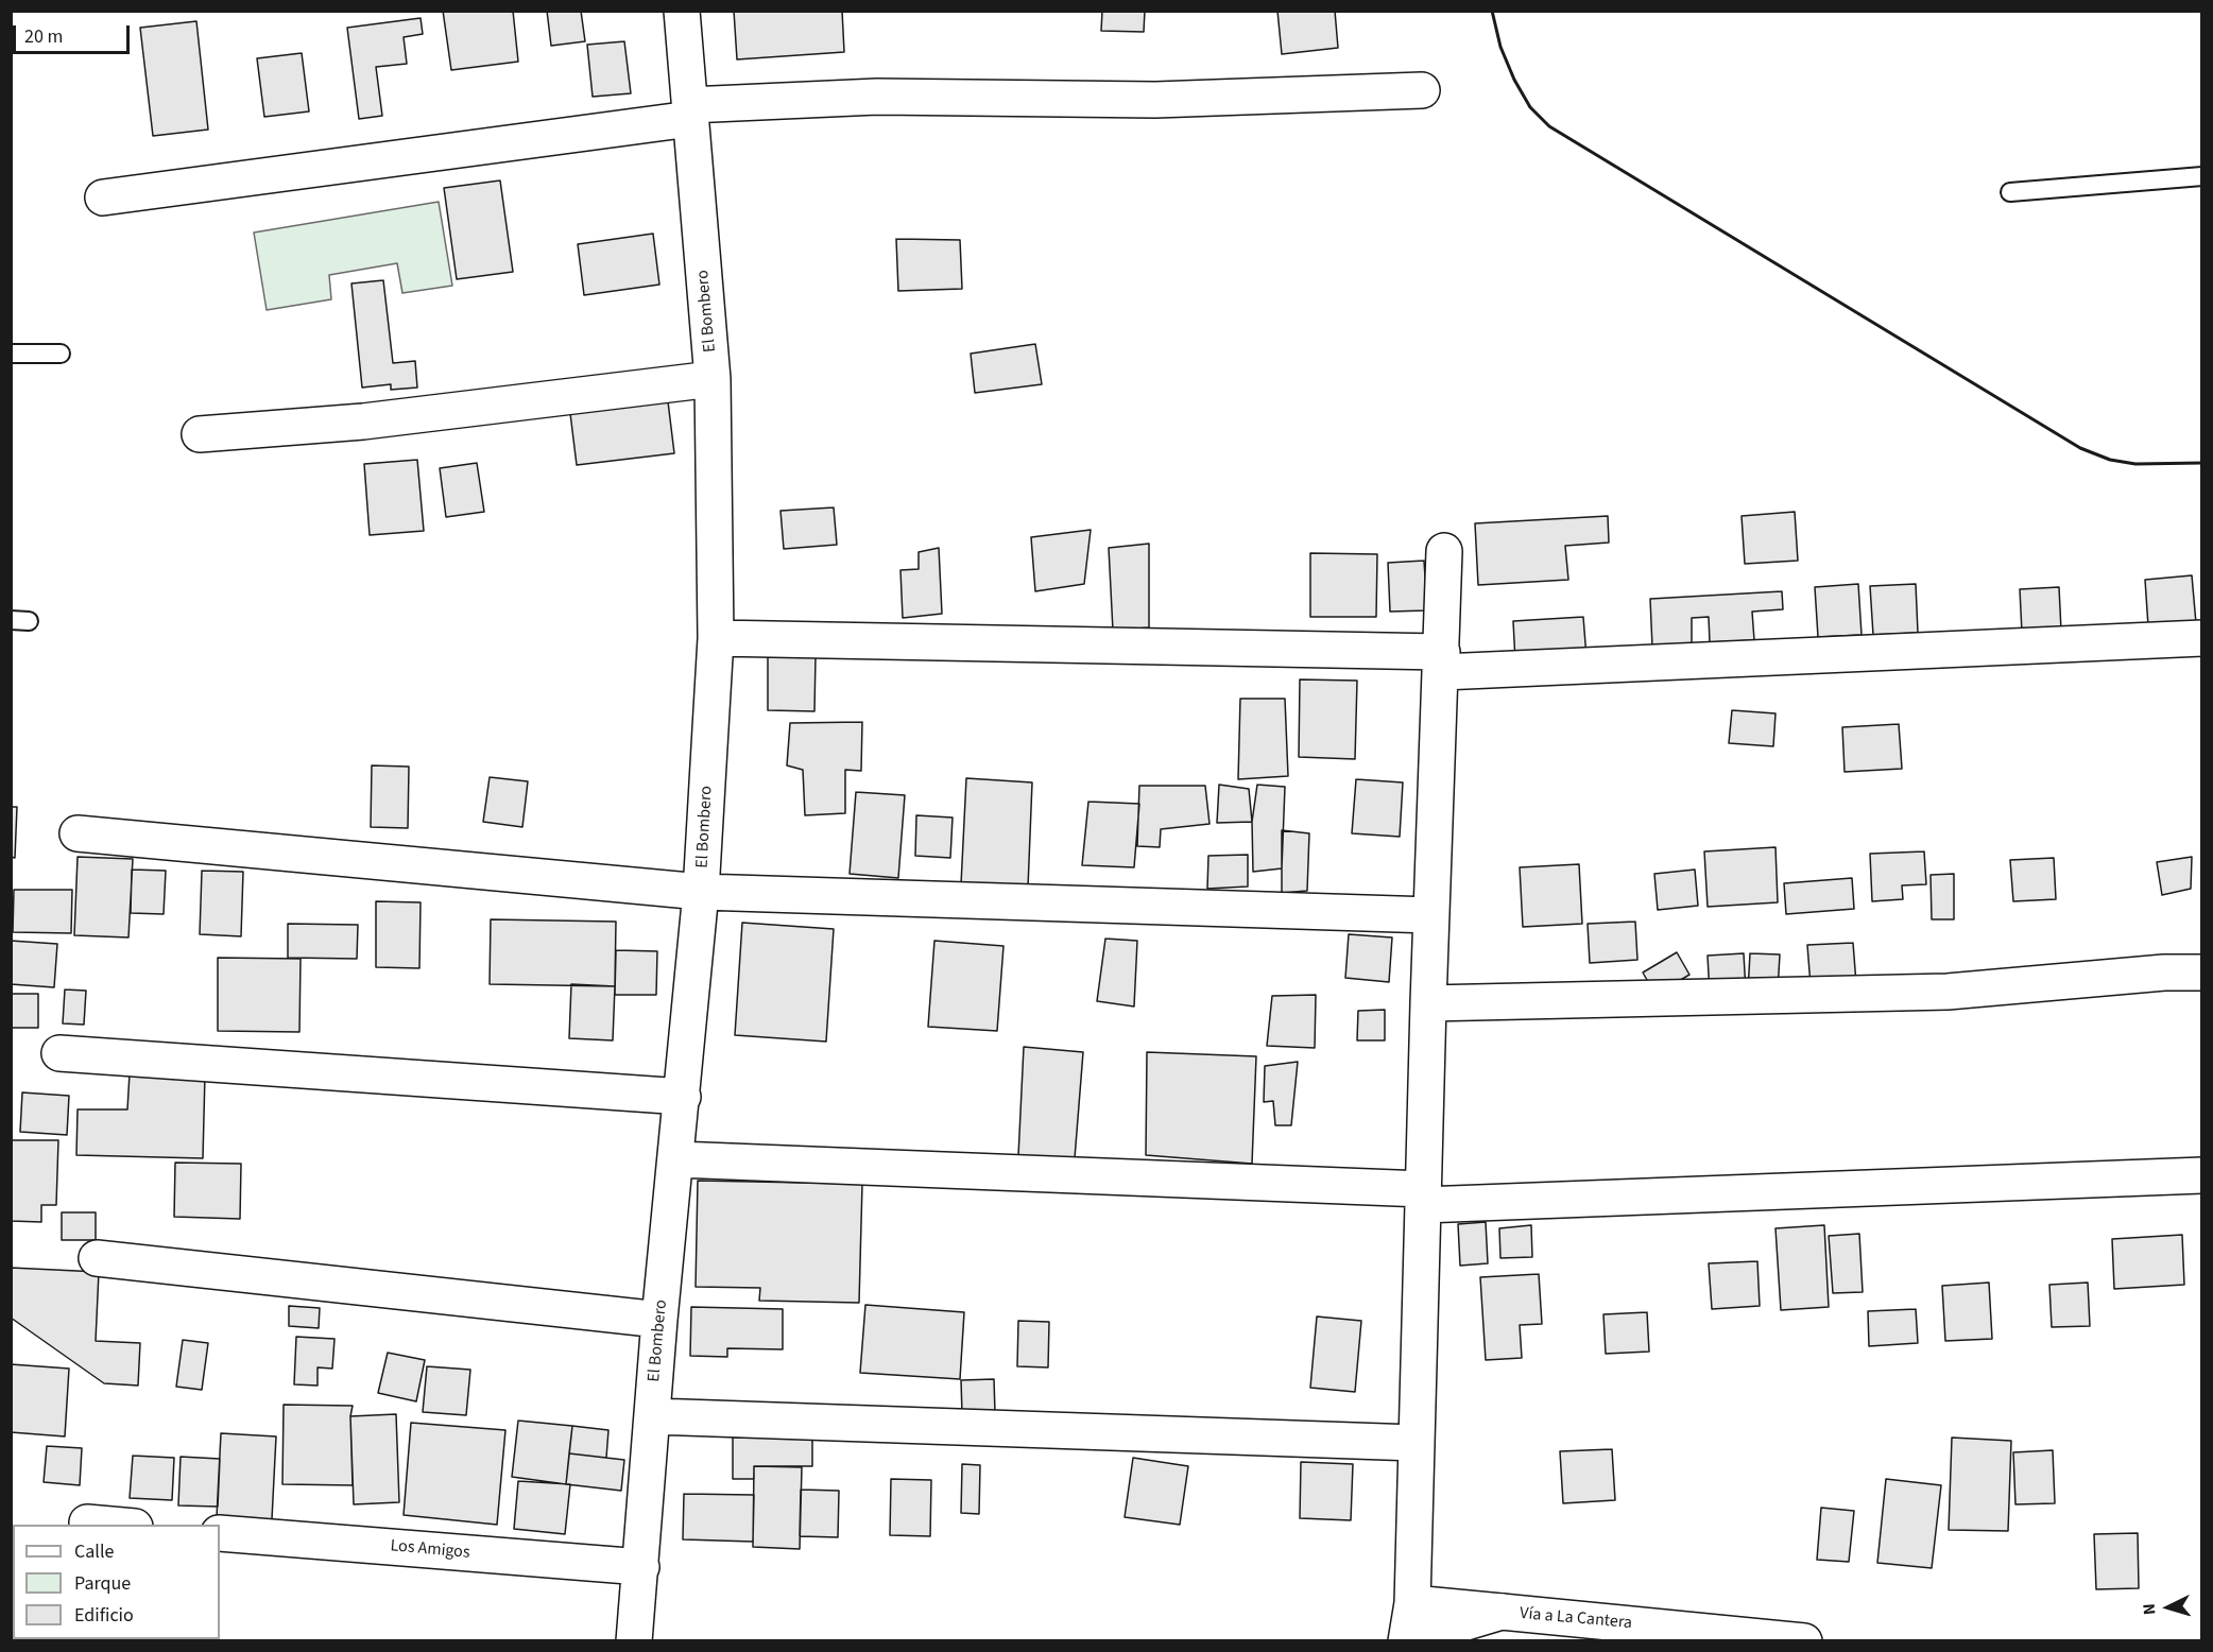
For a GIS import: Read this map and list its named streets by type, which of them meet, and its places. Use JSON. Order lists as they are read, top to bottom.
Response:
{
  "streets": {
    "street": ["El Bombero", "Los Amigos", "Vía a La Cantera"]
  },
  "crossings": [
    ["El Bombero", "Los Amigos"]
  ],
  "legend": ["Calle", "Parque", "Edificio"],
  "scale_bar": "20 m",
  "north": "left"
}
